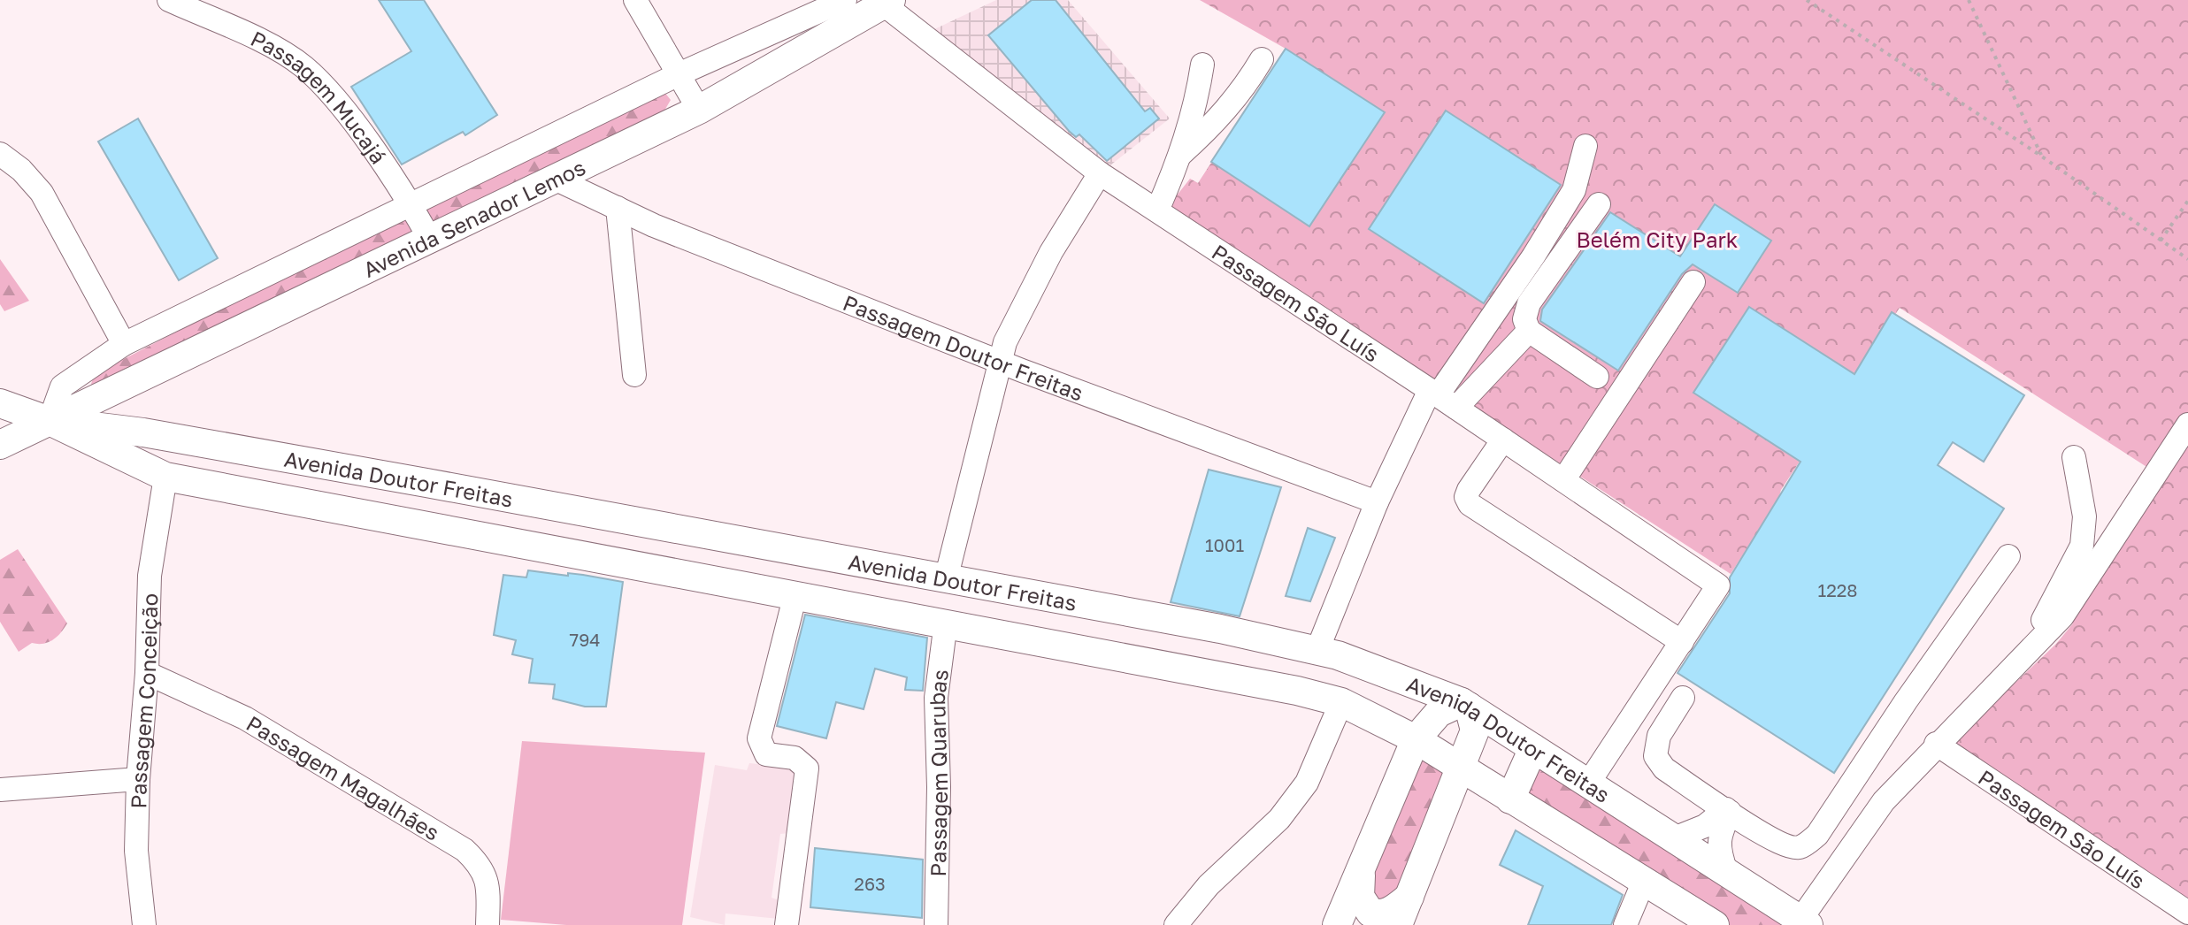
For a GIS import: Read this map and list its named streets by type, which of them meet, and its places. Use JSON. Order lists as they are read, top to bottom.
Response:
{
  "streets": {
    "main road": ["Avenida Senador Lemos", "Avenida Doutor Freitas"],
    "street": [
      "Passagem Mucajá",
      "Passagem São Luís",
      "Passagem Doutor Freitas",
      "Passagem Conceição",
      "Passagem Quarubas",
      "Passagem Magalhães"
    ]
  },
  "crossings": [
    ["Passagem Mucajá", "Avenida Senador Lemos"],
    ["Avenida Senador Lemos", "Passagem São Luís"],
    ["Avenida Senador Lemos", "Passagem Doutor Freitas"],
    ["Avenida Senador Lemos", "Avenida Doutor Freitas"],
    ["Avenida Doutor Freitas", "Passagem Conceição"],
    ["Avenida Doutor Freitas", "Passagem Quarubas"],
    ["Passagem Conceição", "Passagem Magalhães"]
  ],
  "parks": ["Belém City Park"],
  "house_numbers": [
    "1001",
    "1228",
    "794",
    "263"
  ]
}
